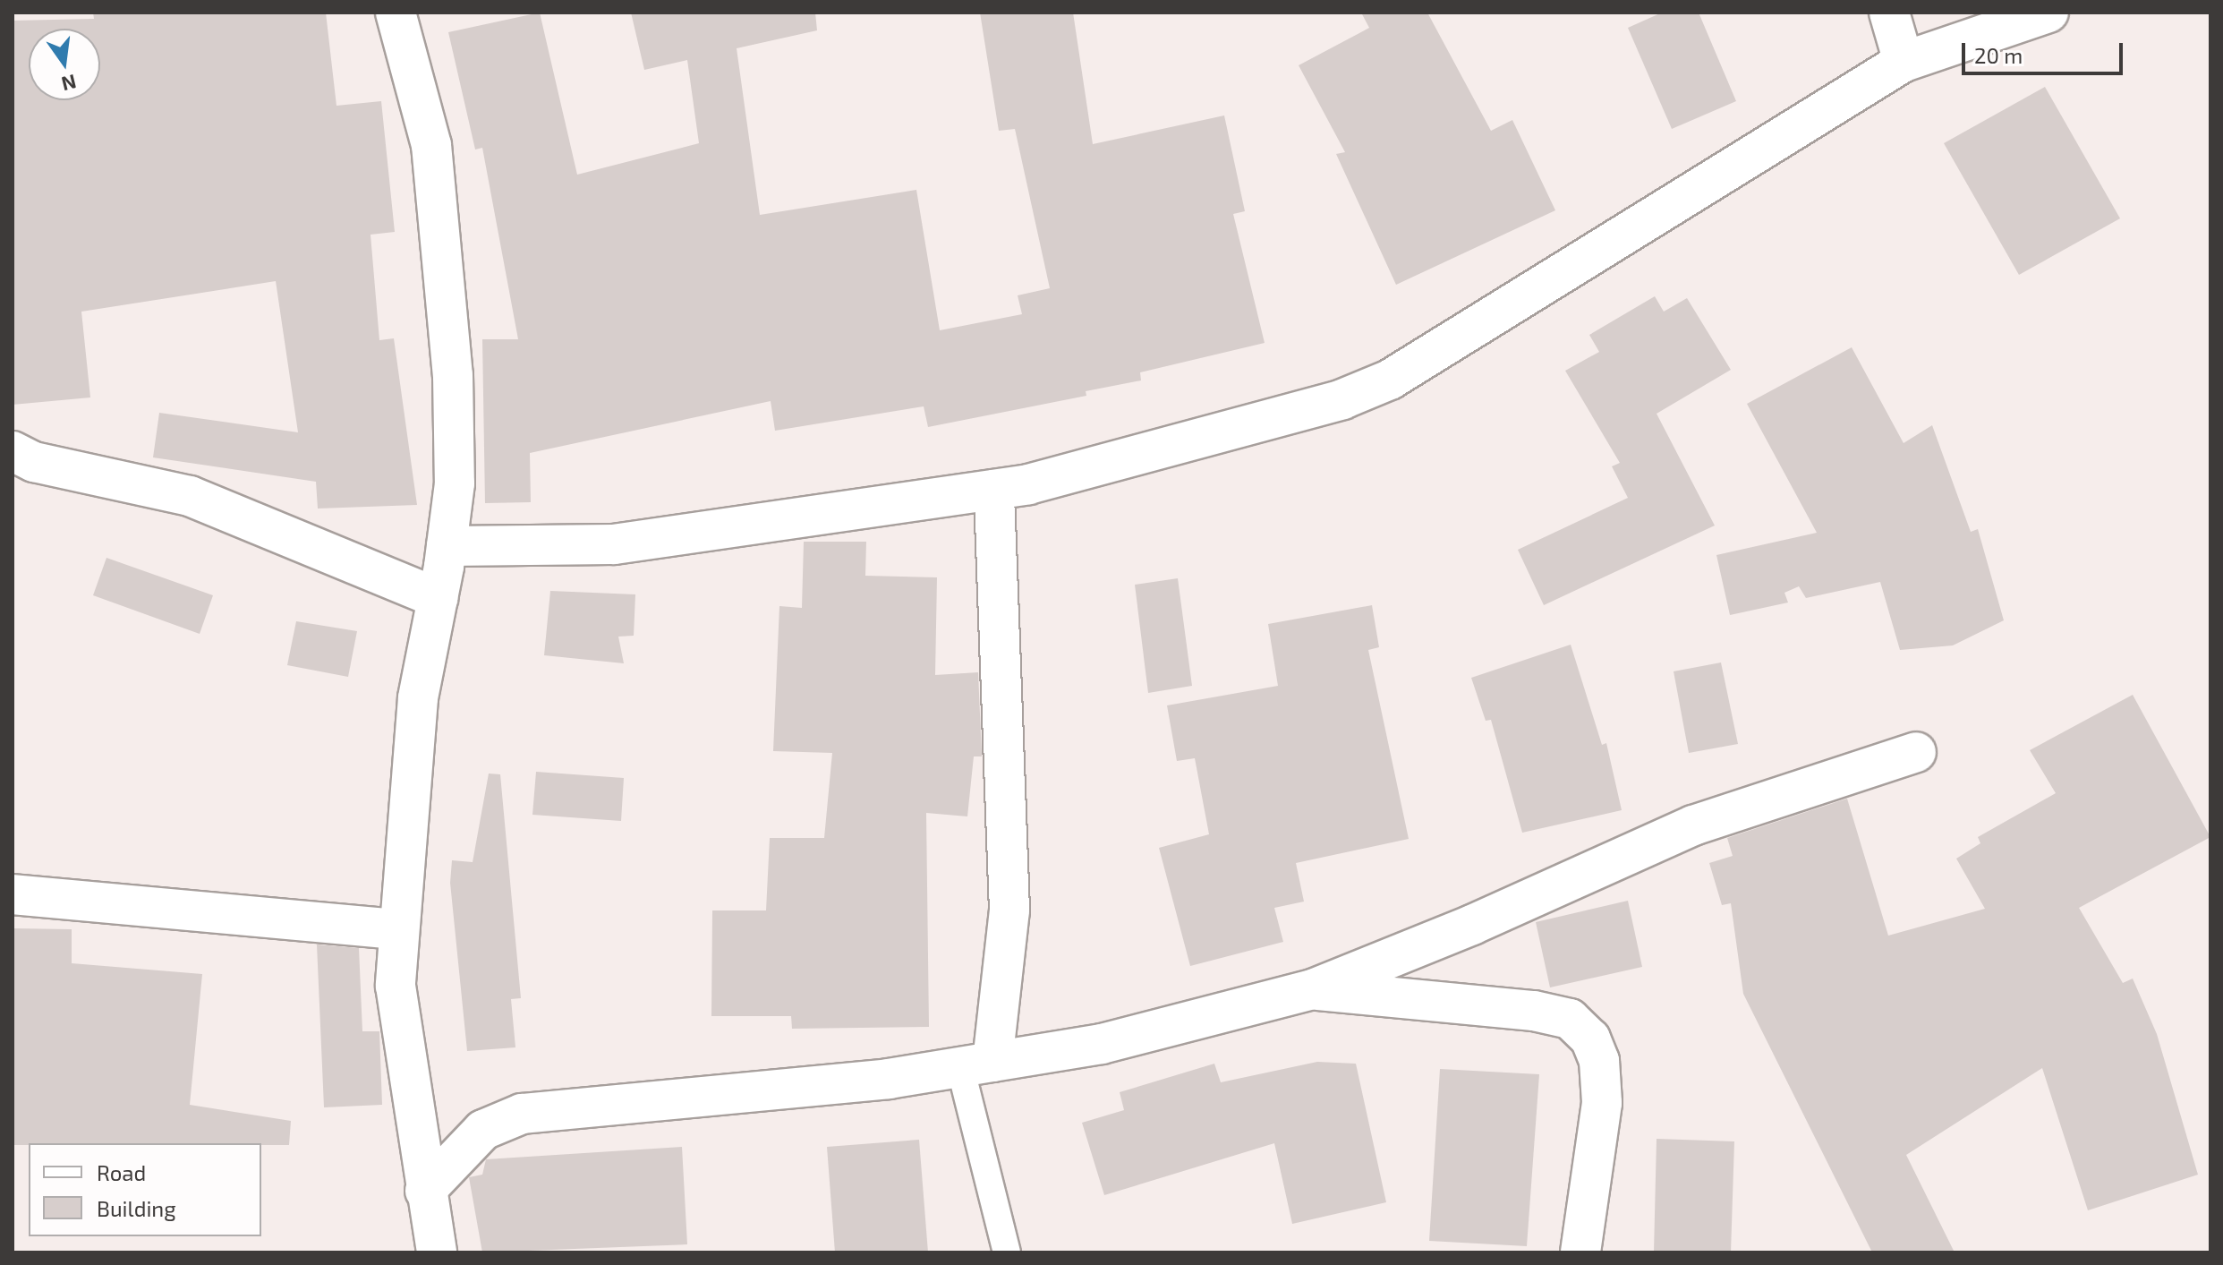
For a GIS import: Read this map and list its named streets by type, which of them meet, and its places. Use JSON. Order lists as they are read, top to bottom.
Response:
{
  "legend": ["Road", "Building"],
  "scale_bar": "20 m",
  "north": "bottom"
}
